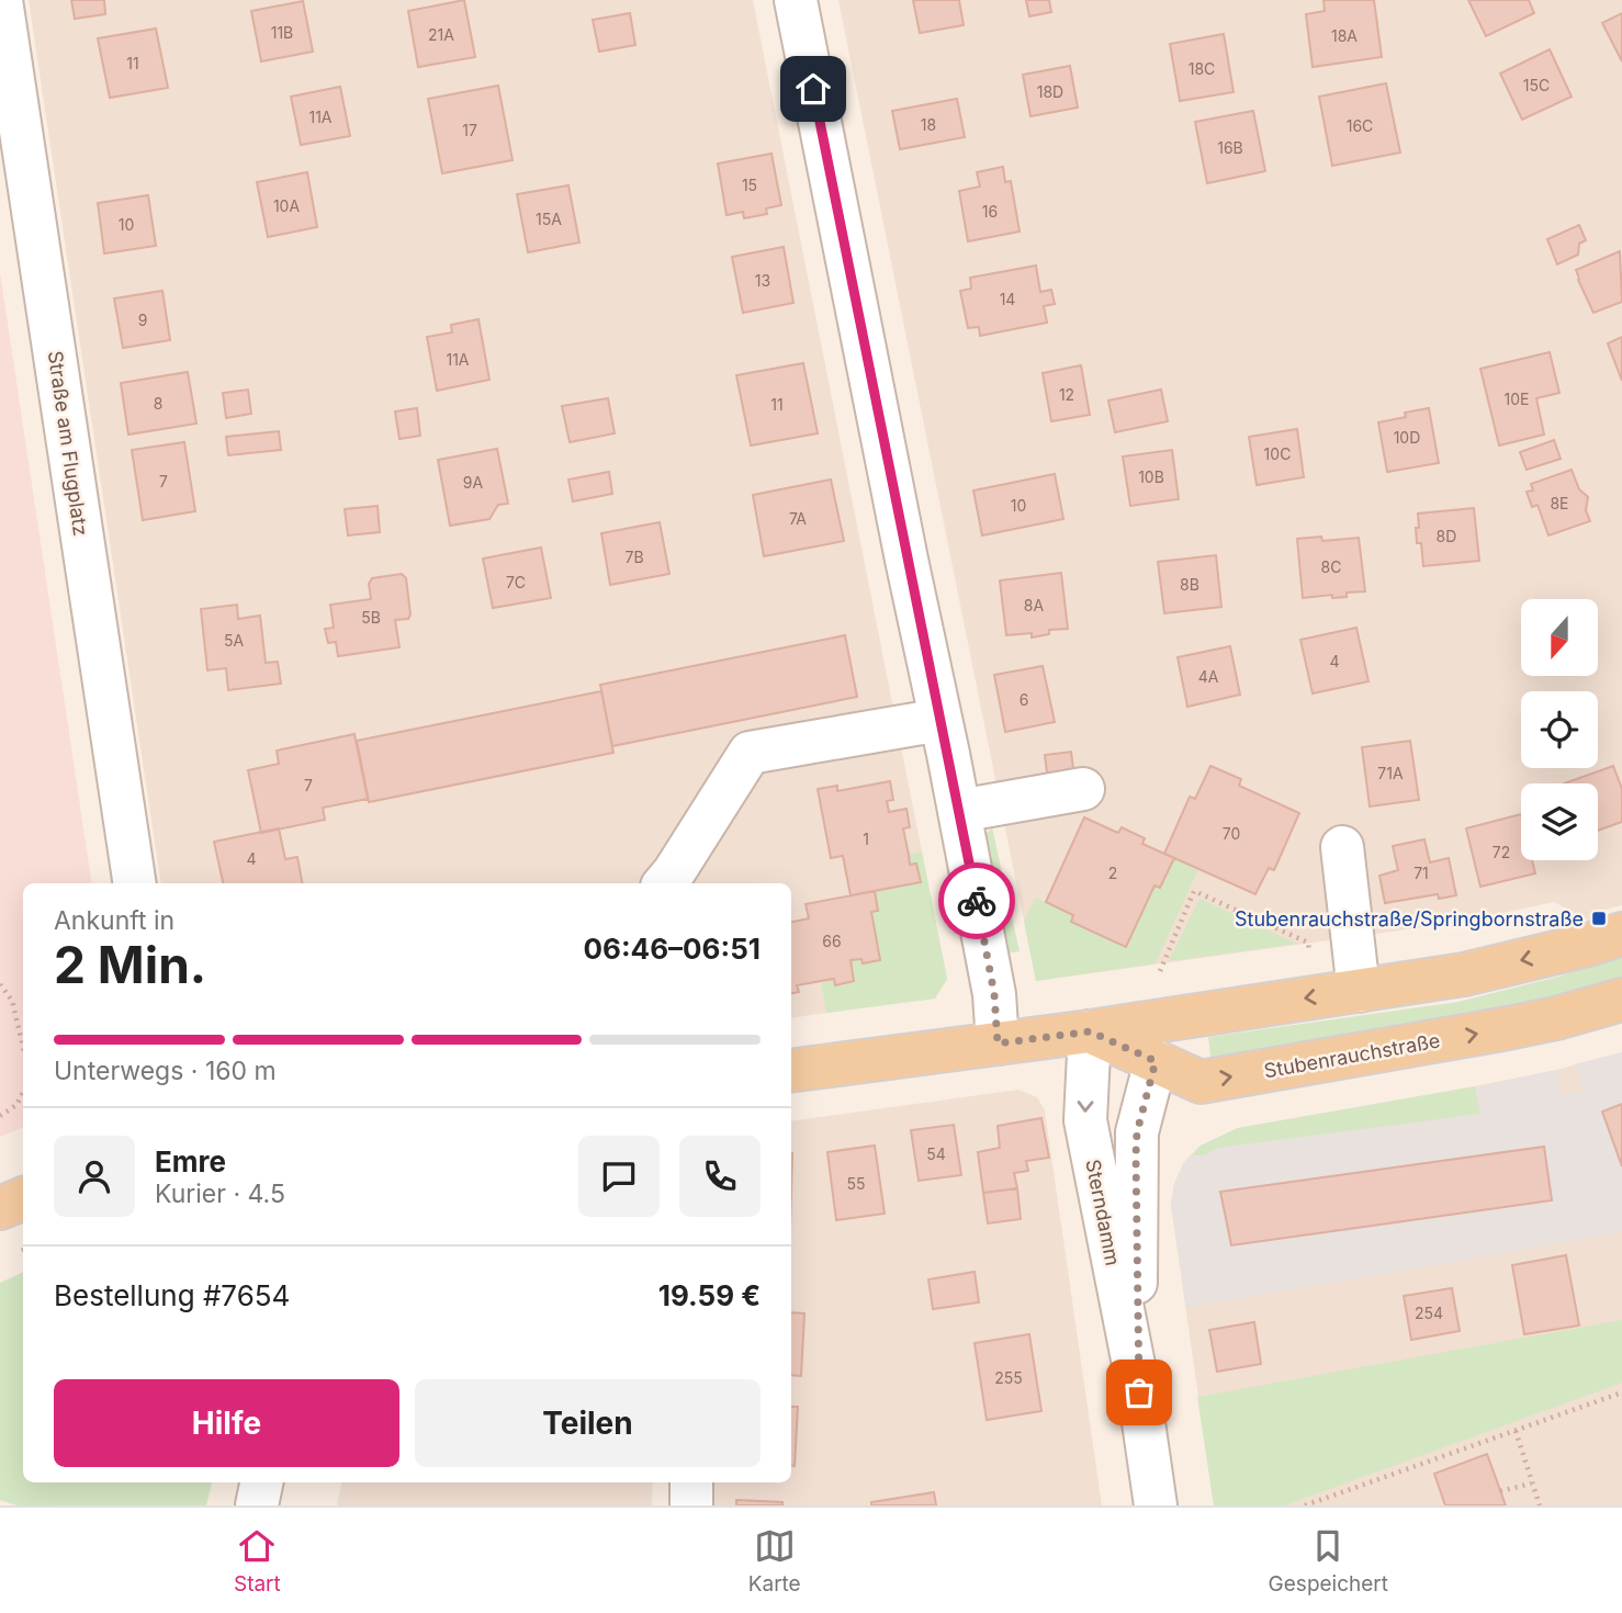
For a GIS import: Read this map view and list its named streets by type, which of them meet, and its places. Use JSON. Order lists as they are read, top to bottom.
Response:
{
  "streets": {
    "main road": ["Stubenrauchstraße"],
    "street": ["Straße am Flugplatz", "Sterndamm"]
  },
  "crossings": [
    ["Stubenrauchstraße", "Sterndamm"]
  ],
  "places": {
    "transit": ["Stubenrauchstraße/Springbornstraße"]
  },
  "house_numbers": [
    "11B",
    "21A",
    "18A",
    "11",
    "18C",
    "15C",
    "18D",
    "11A",
    "18",
    "16C",
    "17",
    "16B",
    "15",
    "10A",
    "16",
    "15A",
    "10",
    "13",
    "14",
    "9",
    "11A",
    "12",
    "10E",
    "8",
    "11",
    "10D",
    "10C",
    "10B",
    "7",
    "9A",
    "8E",
    "10",
    "7A",
    "8D",
    "7B",
    "8C",
    "7C",
    "8B",
    "8A",
    "5B",
    "5A",
    "4",
    "4A",
    "6",
    "71A",
    "7",
    "70",
    "1",
    "72",
    "4",
    "2",
    "71",
    "66",
    "54",
    "55",
    "254",
    "255"
  ],
  "north": "bottom",
  "page": {
    "heading": ["2 Min.", "Ankunft in", "06:46–06:51"],
    "panel": [
      "Emre",
      "Kurier · 4.5",
      "Bestellung #7654",
      "19.59 €"
    ],
    "bar": "Unterwegs · 160 m",
    "buttons": ["Hilfe", "Teilen"],
    "tabs": ["Start", "Karte", "Gespeichert"]
  }
}
